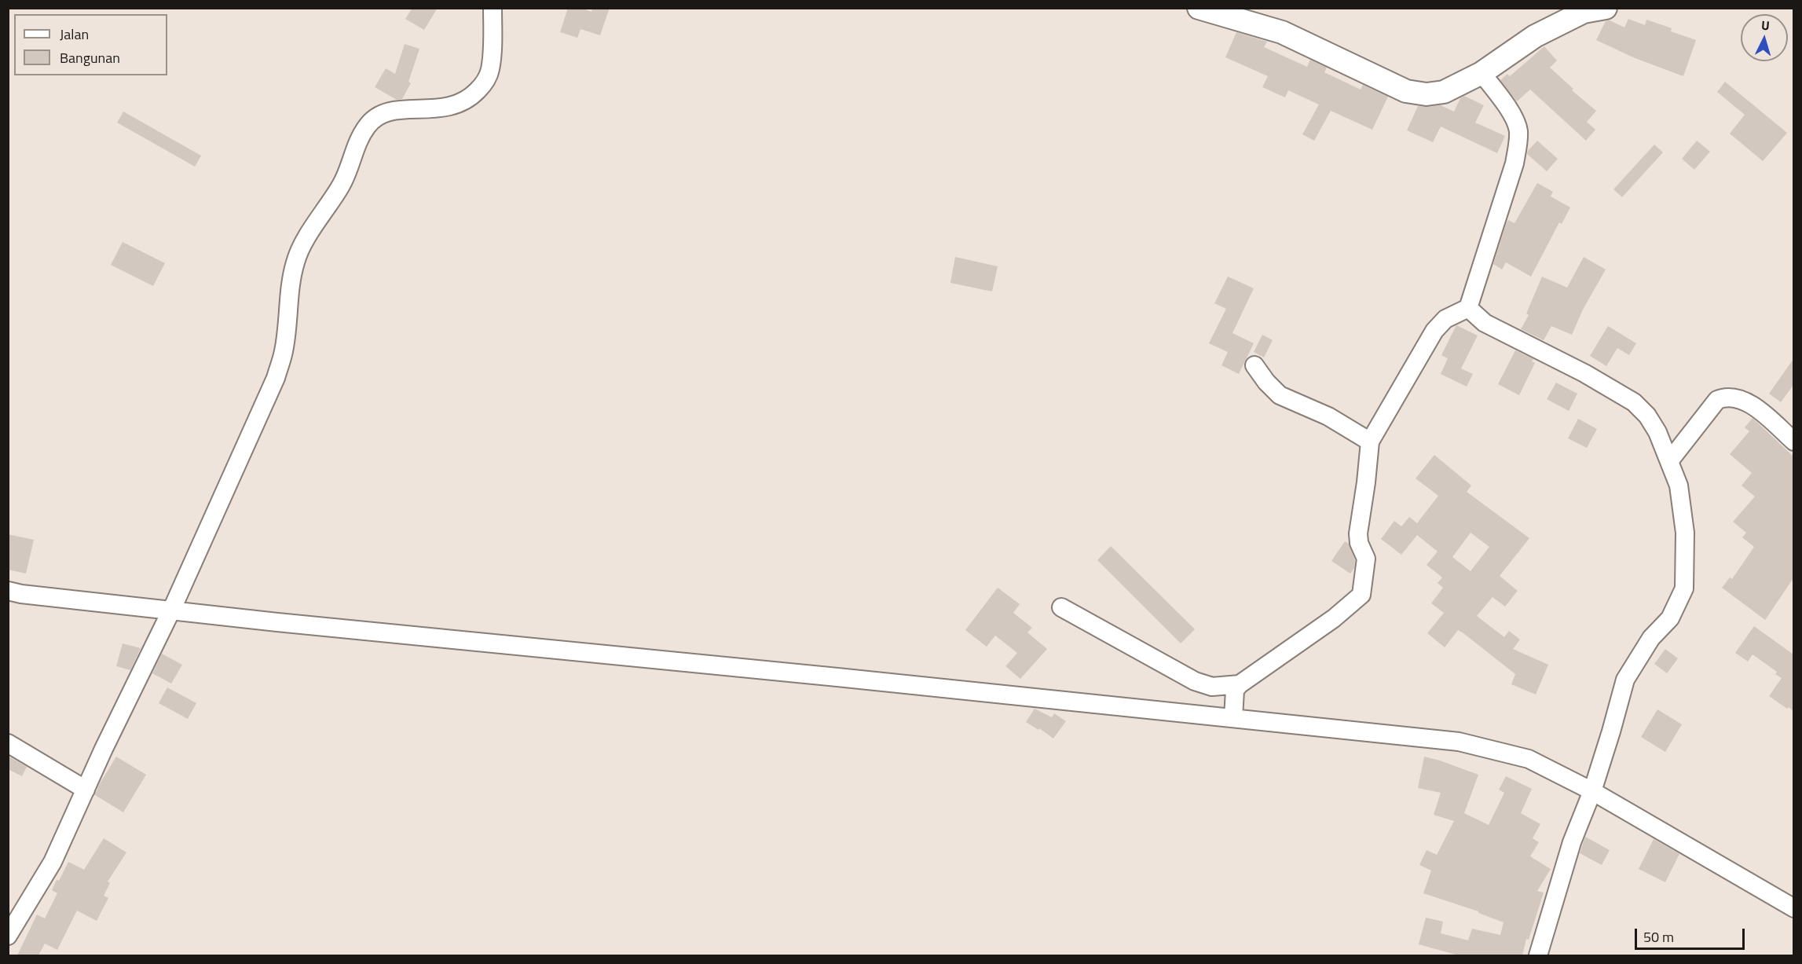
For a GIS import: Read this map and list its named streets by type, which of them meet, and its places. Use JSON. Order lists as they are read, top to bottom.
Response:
{
  "legend": ["Jalan", "Bangunan"],
  "scale_bar": "50 m",
  "north": "top"
}
